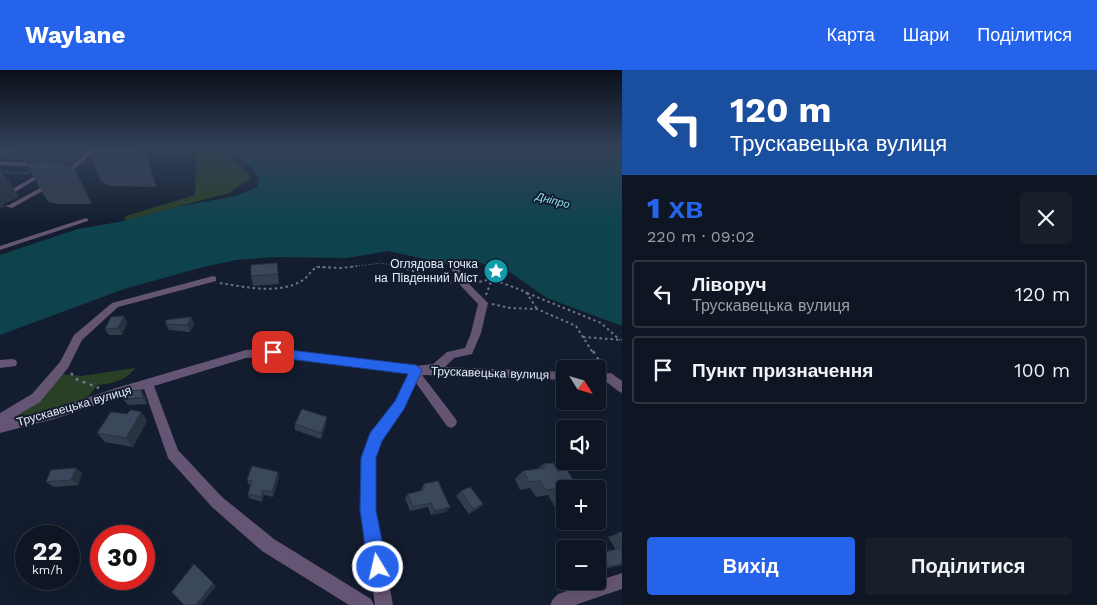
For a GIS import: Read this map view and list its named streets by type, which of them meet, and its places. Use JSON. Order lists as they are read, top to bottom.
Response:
{
  "streets": {
    "street": ["Трускавецька вулиця"]
  },
  "water": ["Дніпро"],
  "places": {
    "place": ["Оглядова точка на Південний Міст"]
  },
  "north": "bottom right",
  "page": {
    "header": "Waylane",
    "nav": ["Карта", "Шари", "Поділитися"],
    "turn": ["120 m", "Трускавецька вулиця"],
    "heading": ["1 хв", "220 m · 09:02"],
    "list": [
      {
        "name": "Ліворуч",
        "note": "Трускавецька вулиця",
        "value": "120 m"
      },
      {
        "name": "Пункт призначення",
        "value": "100 m"
      }
    ],
    "map_buttons": ["+", "−"],
    "speed": "22 km/h",
    "limit": "30",
    "buttons": ["Вихід", "Поділитися"]
  }
}
